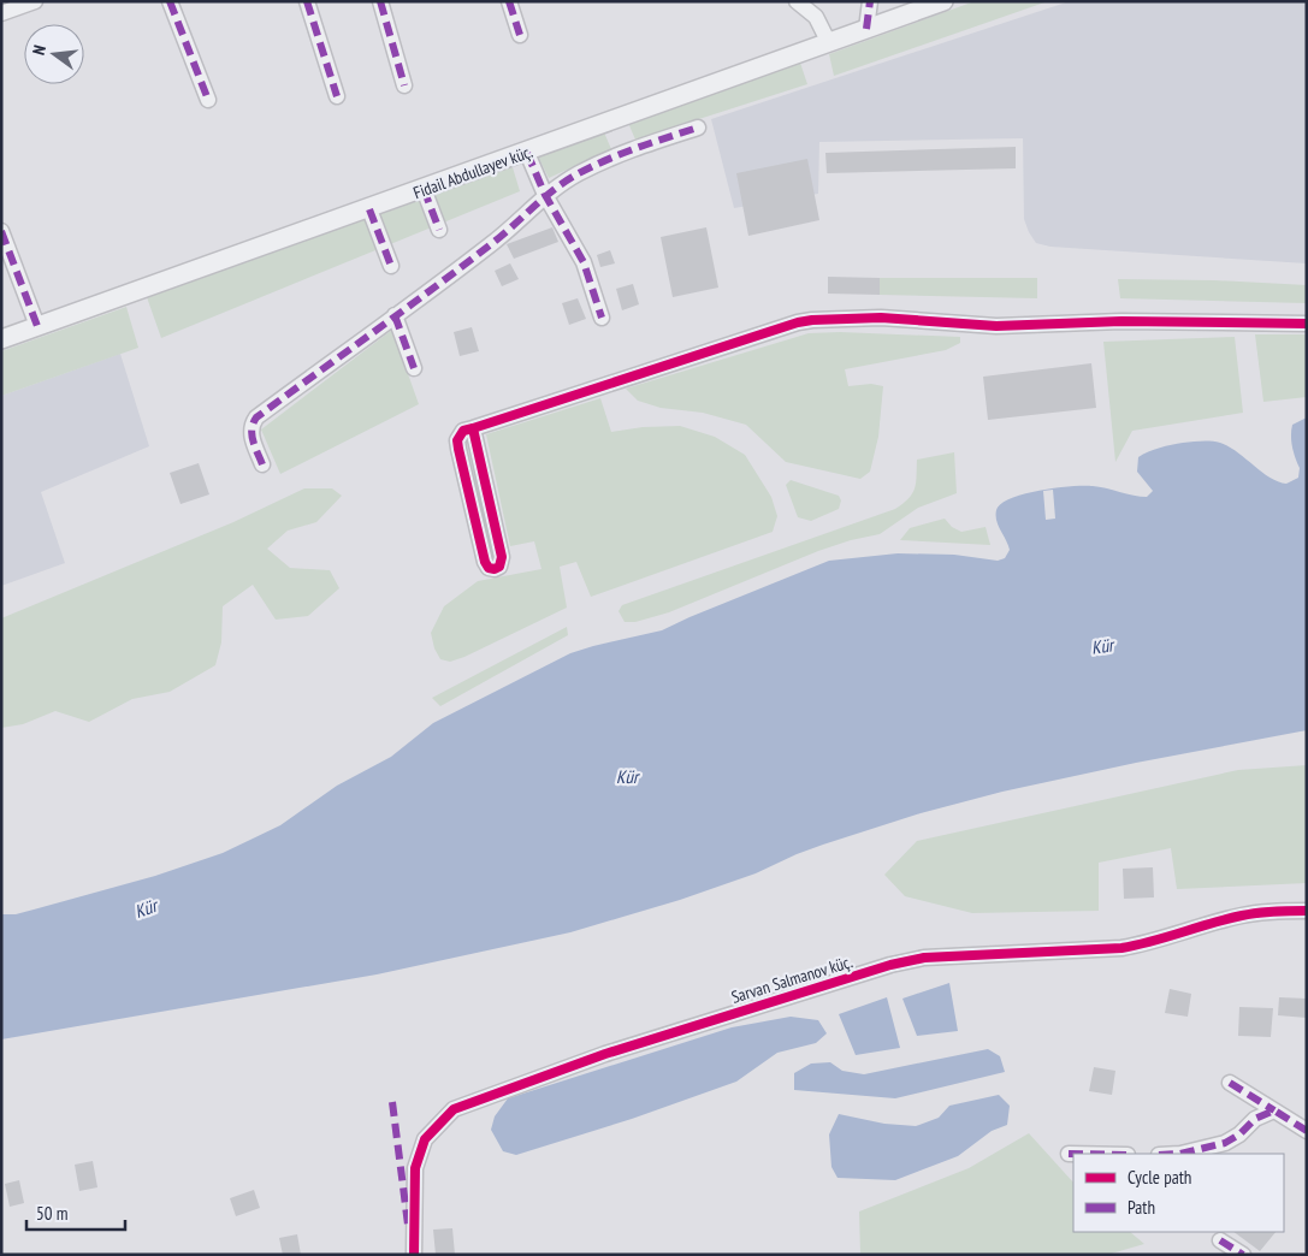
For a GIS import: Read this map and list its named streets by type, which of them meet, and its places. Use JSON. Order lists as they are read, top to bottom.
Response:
{
  "streets": {
    "street": ["Fidail Abdullayev küç.", "Sarvan Salmanov küç."]
  },
  "water": ["Kür"],
  "legend": ["Cycle path", "Path"],
  "scale_bar": "50 m",
  "north": "left"
}
